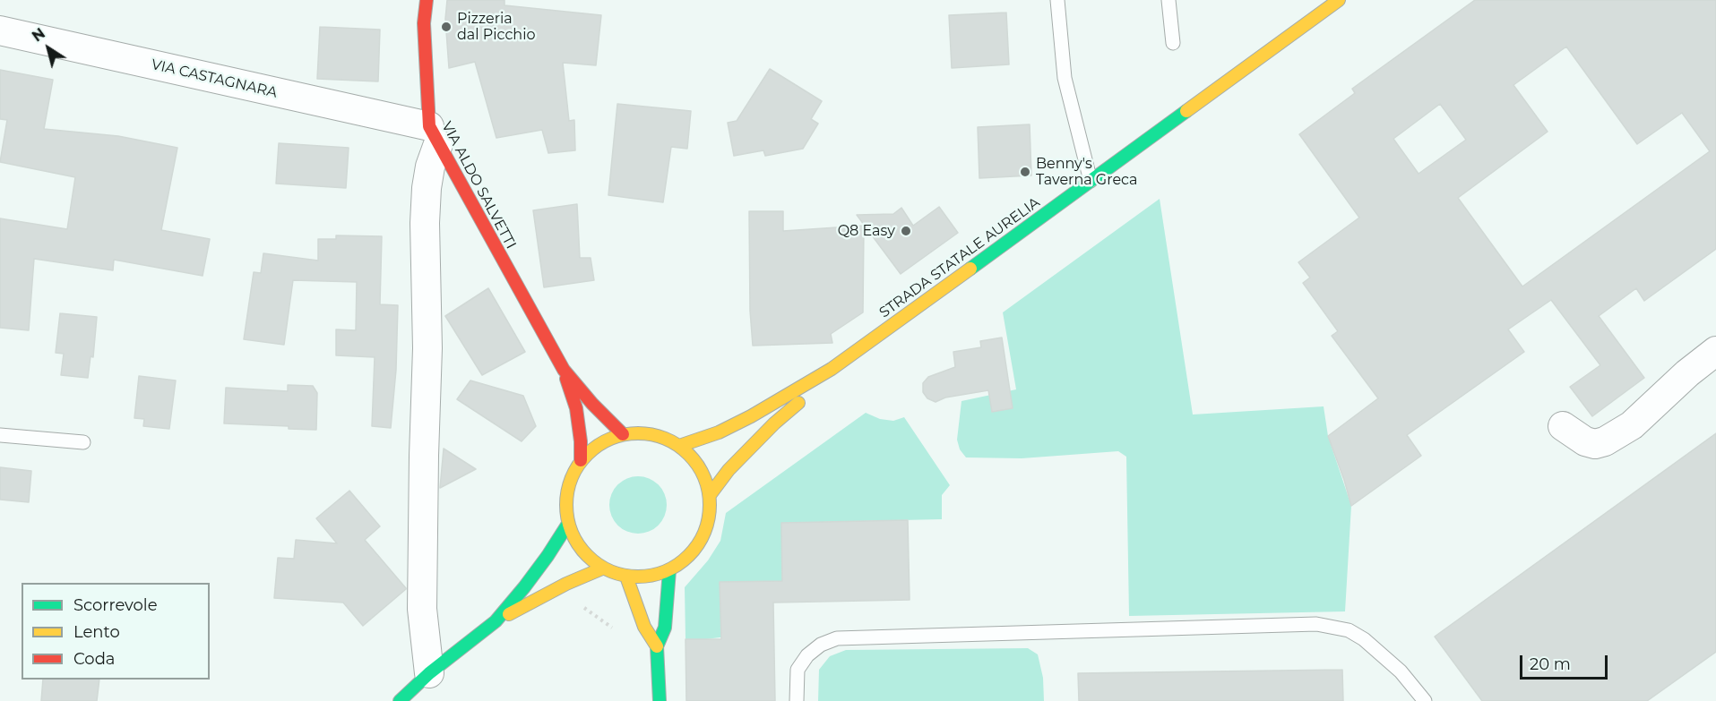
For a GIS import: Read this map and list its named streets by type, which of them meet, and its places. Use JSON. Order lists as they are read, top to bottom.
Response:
{
  "streets": {
    "main road": ["VIA ALDO SALVETTI", "STRADA STATALE AURELIA"],
    "street": ["VIA CASTAGNARA"]
  },
  "crossings": [
    ["VIA CASTAGNARA", "VIA ALDO SALVETTI"],
    ["VIA ALDO SALVETTI", "STRADA STATALE AURELIA"]
  ],
  "places": ["Pizzeria dal Picchio", "Benny's Taverna Greca", "Q8 Easy"],
  "legend": ["Scorrevole", "Lento", "Coda"],
  "scale_bar": "20 m",
  "north": "top left"
}
